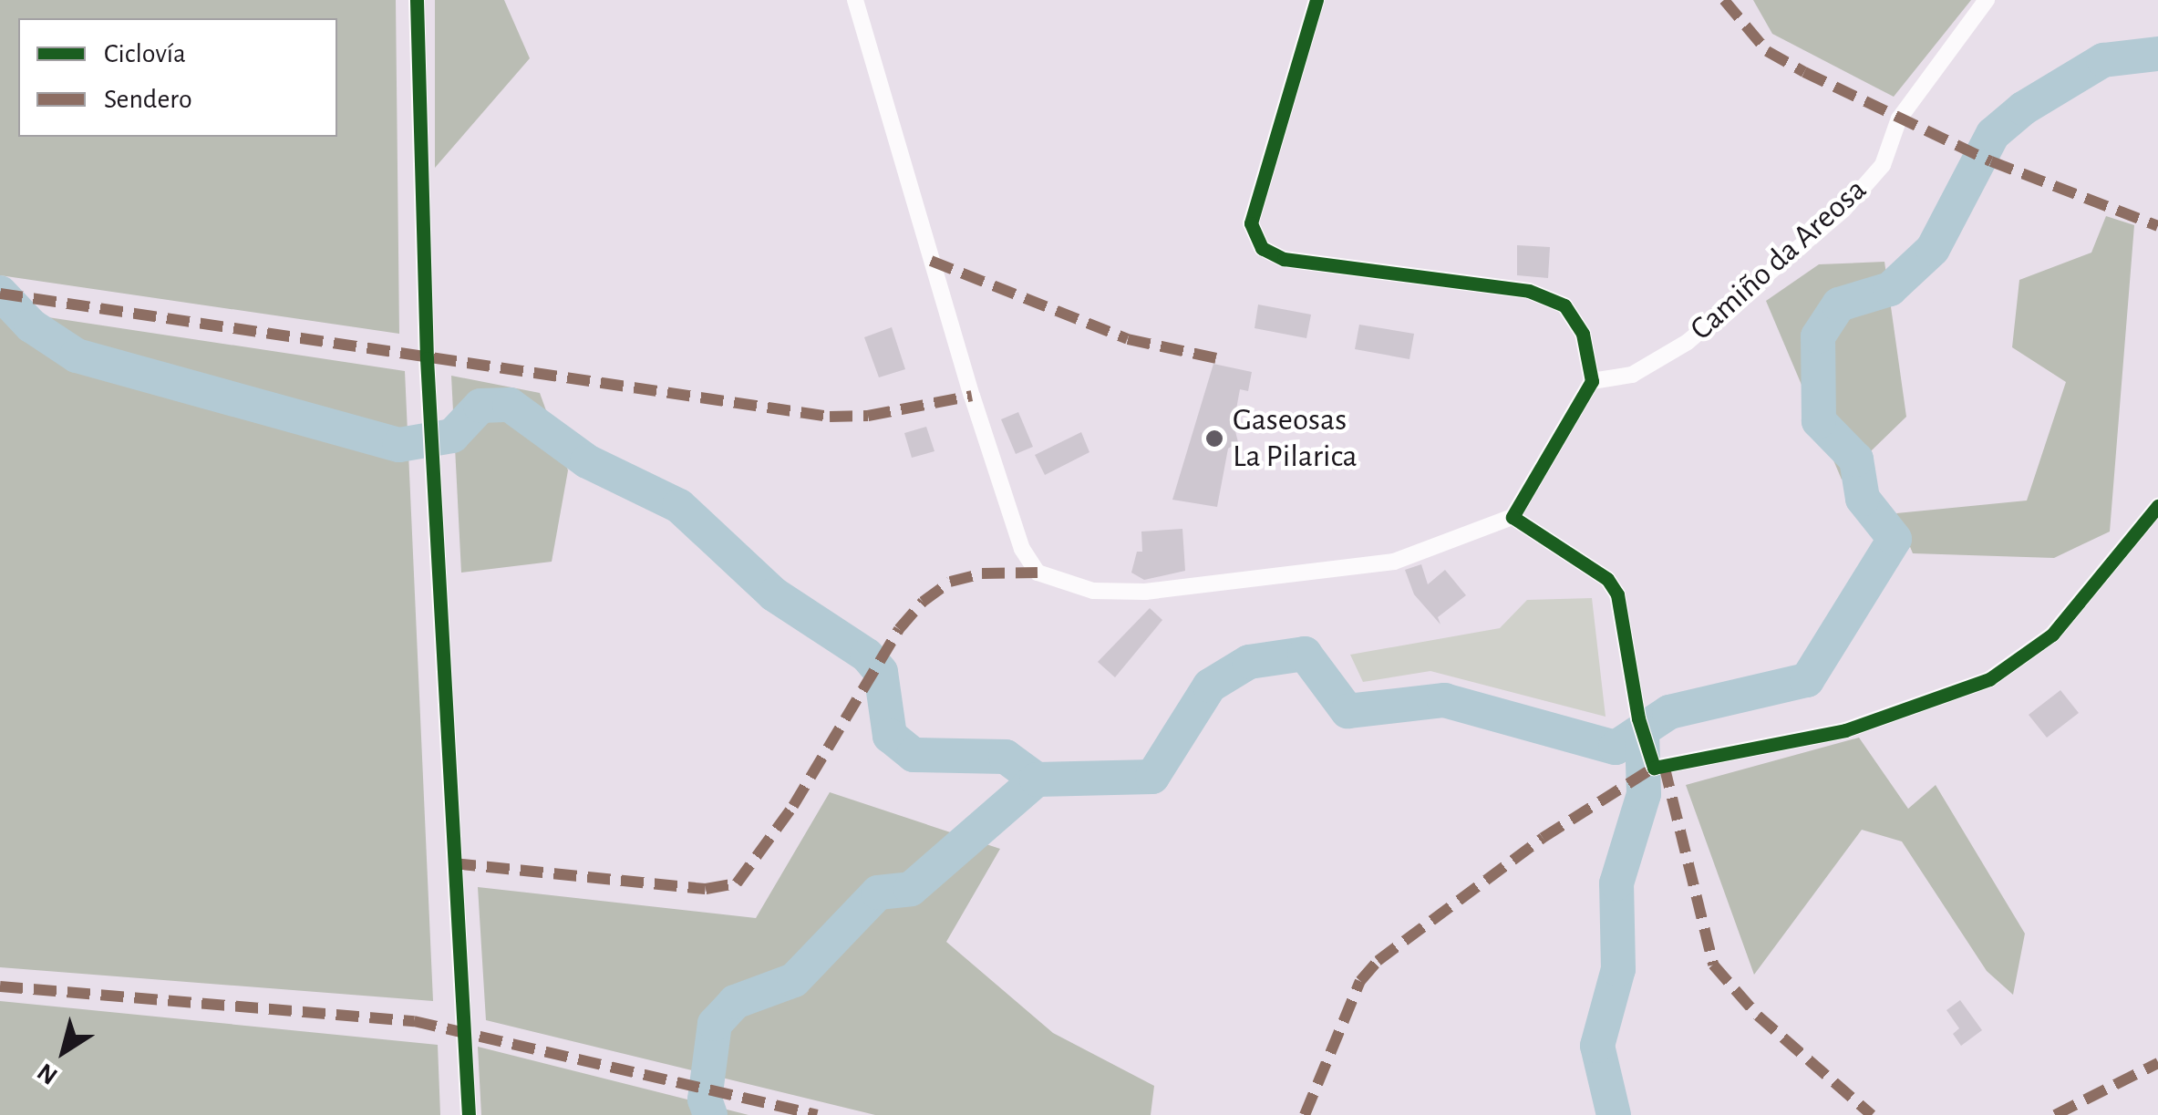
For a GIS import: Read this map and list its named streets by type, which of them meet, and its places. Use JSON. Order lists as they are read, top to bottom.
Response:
{
  "streets": {
    "street": ["Camiño da Areosa"]
  },
  "places": ["Gaseosas La Pilarica"],
  "legend": ["Ciclovía", "Sendero"],
  "north": "bottom left"
}
